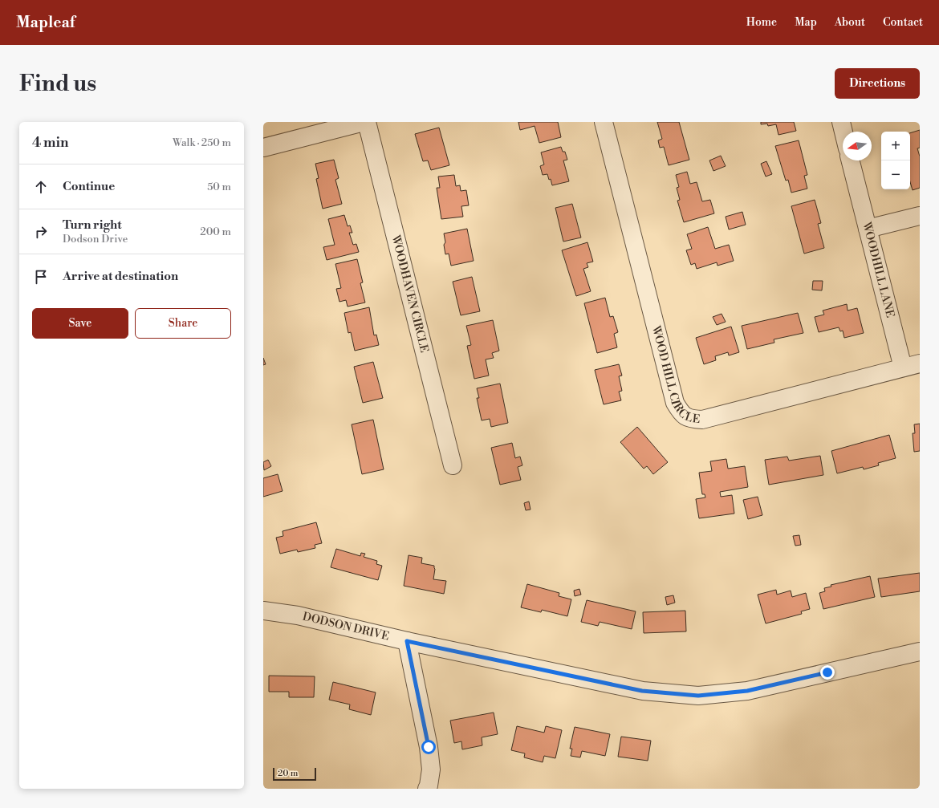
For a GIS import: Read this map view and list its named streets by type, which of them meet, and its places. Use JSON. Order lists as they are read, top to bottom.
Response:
{
  "streets": {
    "street": [
      "WOODHILL LANE",
      "WOODHAVEN CIRCLE",
      "WOOD HILL CIRCLE",
      "DODSON DRIVE"
    ]
  },
  "crossings": [
    ["WOODHILL LANE", "WOOD HILL CIRCLE"]
  ],
  "scale_bar": "20 m",
  "north": "left",
  "page": {
    "header": "Mapleaf",
    "nav": [
      "Home",
      "Map",
      "About",
      "Contact"
    ],
    "buttons": [
      "Directions",
      ["Save", "Share"]
    ],
    "title": "Find us",
    "heading": ["4 min", "Walk · 250 m"],
    "map_buttons": ["+", "−"],
    "list": [
      ["Continue", "50 m"],
      ["Turn right", "Dodson Drive", "200 m"],
      "Arrive at destination"
    ],
    "scale": "20 m"
  }
}
